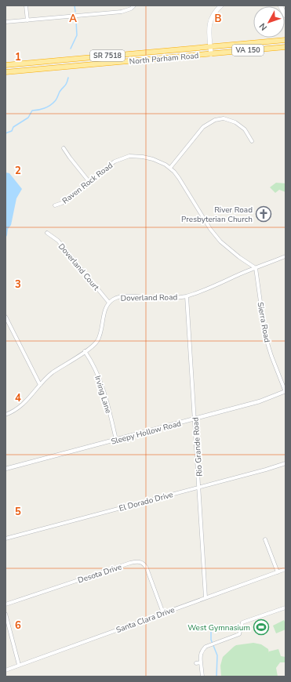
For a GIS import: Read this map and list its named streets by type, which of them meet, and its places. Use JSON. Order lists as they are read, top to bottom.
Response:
{
  "streets": {
    "highway": ["VA 150", "SR 7518", "North Parham Road"],
    "street": [
      "Raven Rock Road",
      "Doverland Court",
      "Doverland Road",
      "Sierra Road",
      "Irving Lane",
      "Sleepy Hollow Road",
      "Rio Grande Road",
      "El Dorado Drive",
      "Desota Drive",
      "Santa Clara Drive"
    ]
  },
  "crossings": [
    ["VA 150", "North Parham Road"],
    ["Raven Rock Road", "Doverland Road"],
    ["Raven Rock Road", "Sierra Road"],
    ["Doverland Court", "Doverland Road"],
    ["Doverland Road", "Sierra Road"],
    ["Doverland Road", "Irving Lane"],
    ["Doverland Road", "Rio Grande Road"],
    ["Sierra Road", "Sleepy Hollow Road"],
    ["Irving Lane", "Sleepy Hollow Road"],
    ["Sleepy Hollow Road", "Rio Grande Road"],
    ["Rio Grande Road", "El Dorado Drive"],
    ["Rio Grande Road", "Santa Clara Drive"],
    ["Desota Drive", "Santa Clara Drive"]
  ],
  "places": {
    "church": ["River Road Presbyterian Church"],
    "sports": ["West Gymnasium"]
  },
  "north": "bottom left",
  "grid": {
    "columns": ["A", "B"],
    "rows": [
      "1",
      "2",
      "3",
      "4",
      "5",
      "6"
    ]
  }
}
